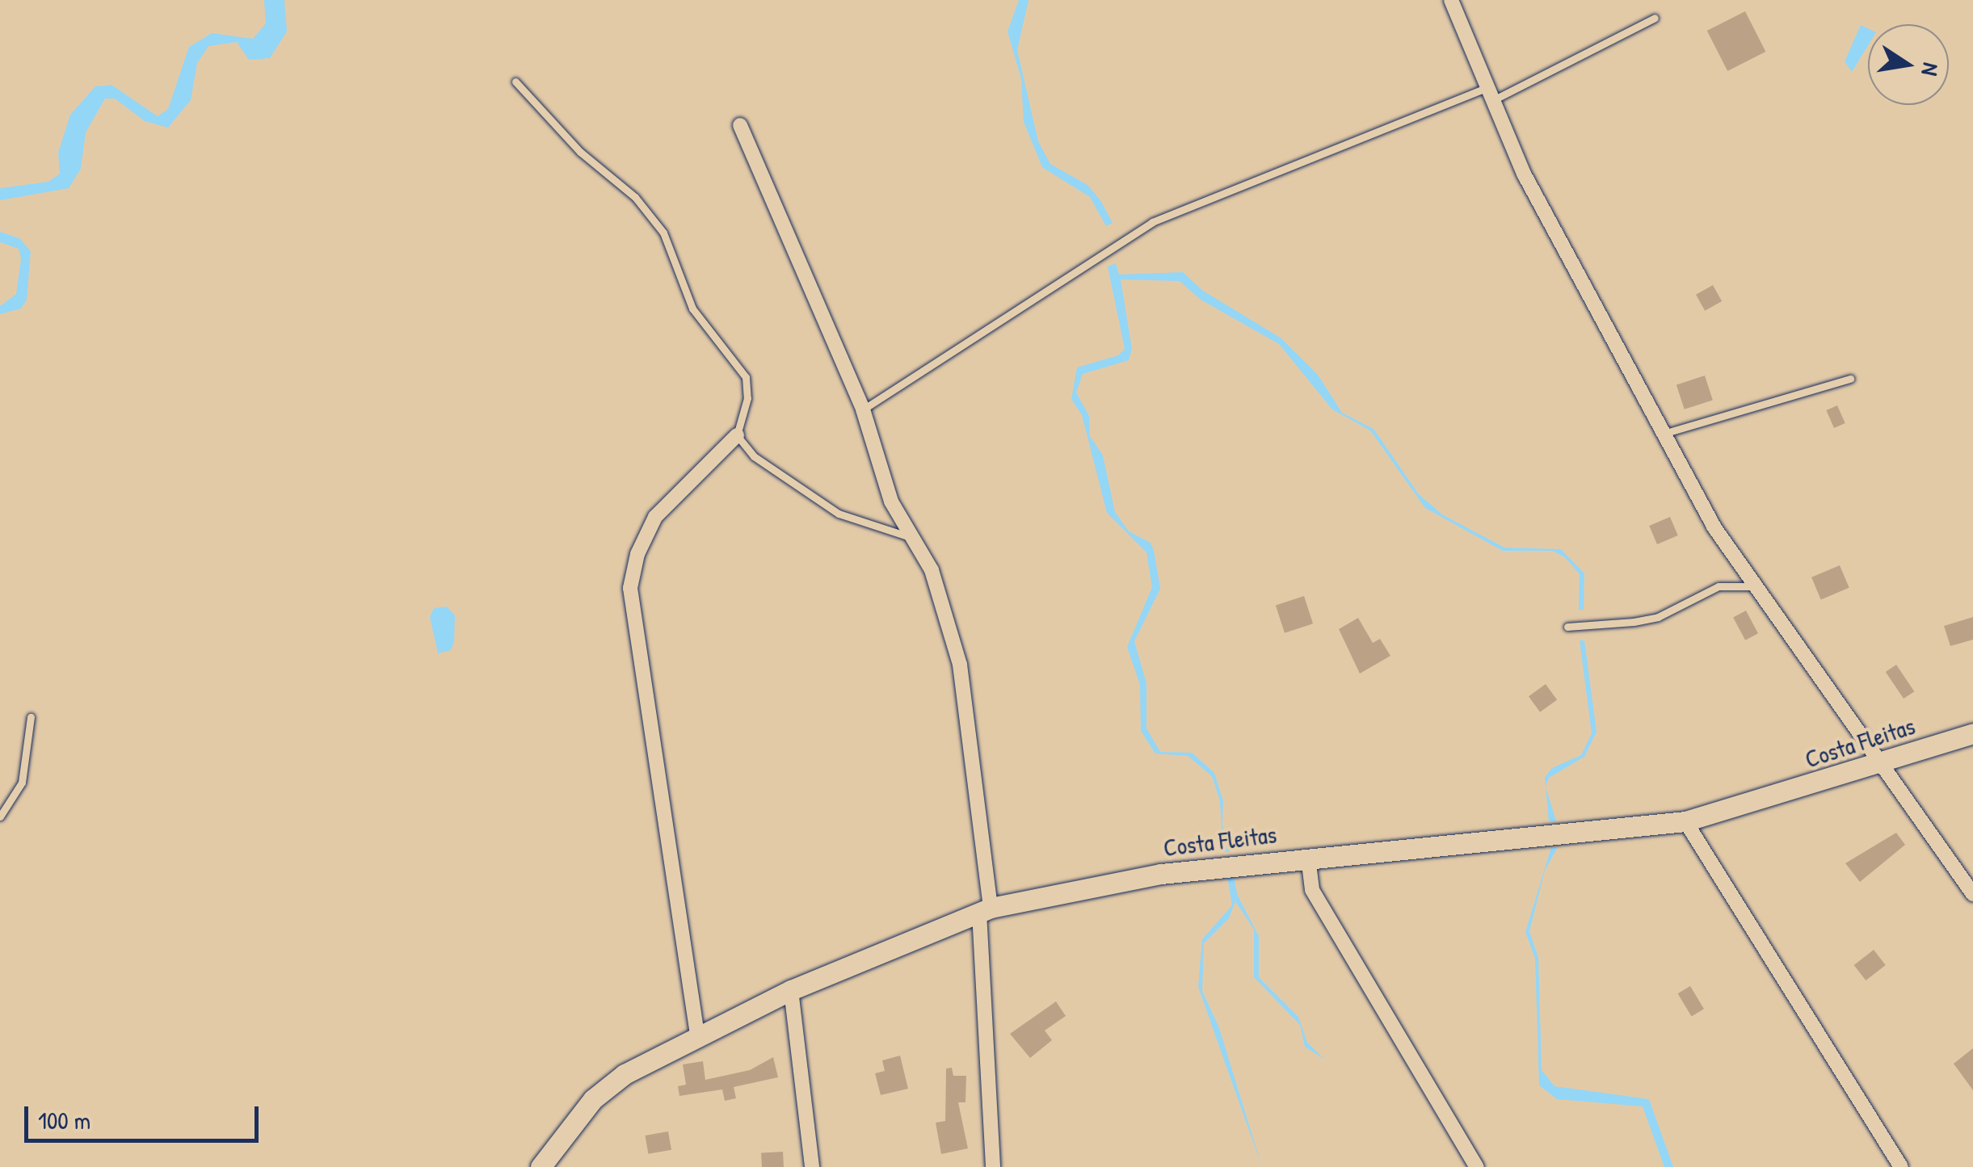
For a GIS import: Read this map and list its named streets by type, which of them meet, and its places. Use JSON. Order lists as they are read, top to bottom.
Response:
{
  "streets": {
    "main road": ["Costa Fleitas"]
  },
  "scale_bar": "100 m",
  "north": "right"
}
